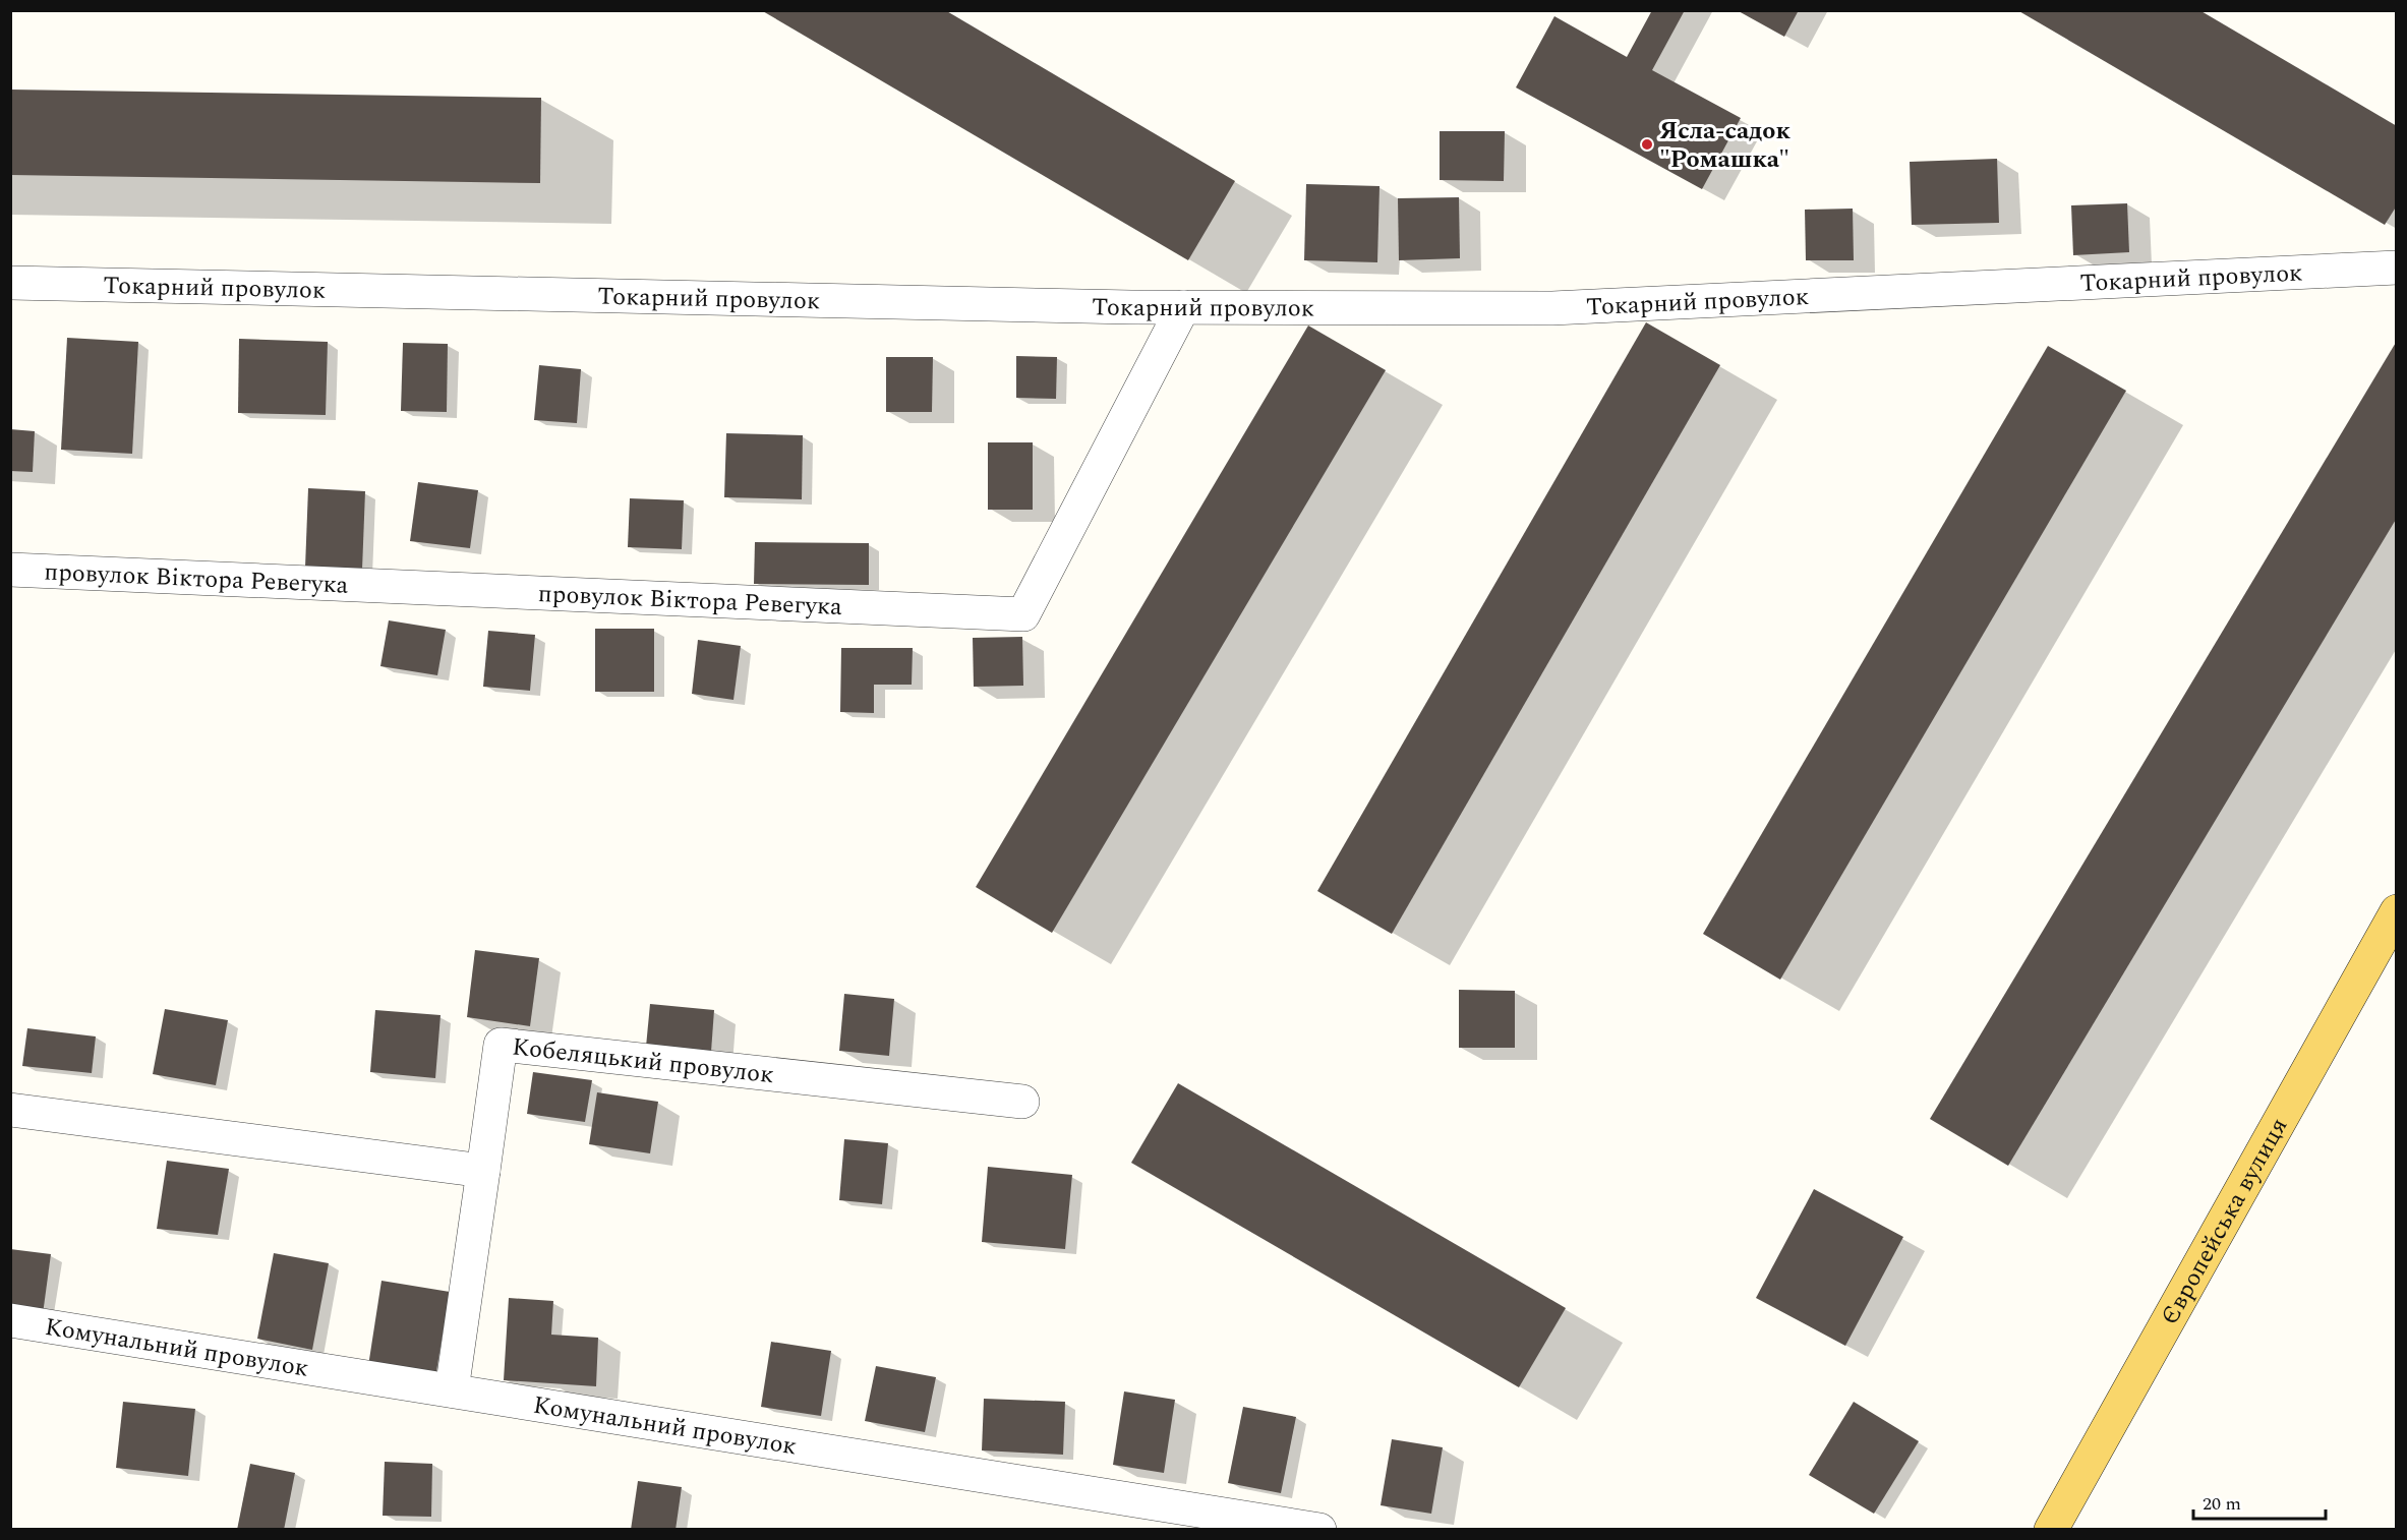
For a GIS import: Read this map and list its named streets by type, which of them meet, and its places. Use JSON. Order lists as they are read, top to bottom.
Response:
{
  "streets": {
    "main road": ["Європейська вулиця"],
    "street": [
      "Токарний провулок",
      "провулок Віктора Ревегука",
      "Кобеляцький провулок",
      "Комунальний провулок"
    ]
  },
  "crossings": [
    ["Токарний провулок", "провулок Віктора Ревегука"]
  ],
  "places": ["Ясла-садок \"Ромашка\""],
  "scale_bar": "20 m"
}
